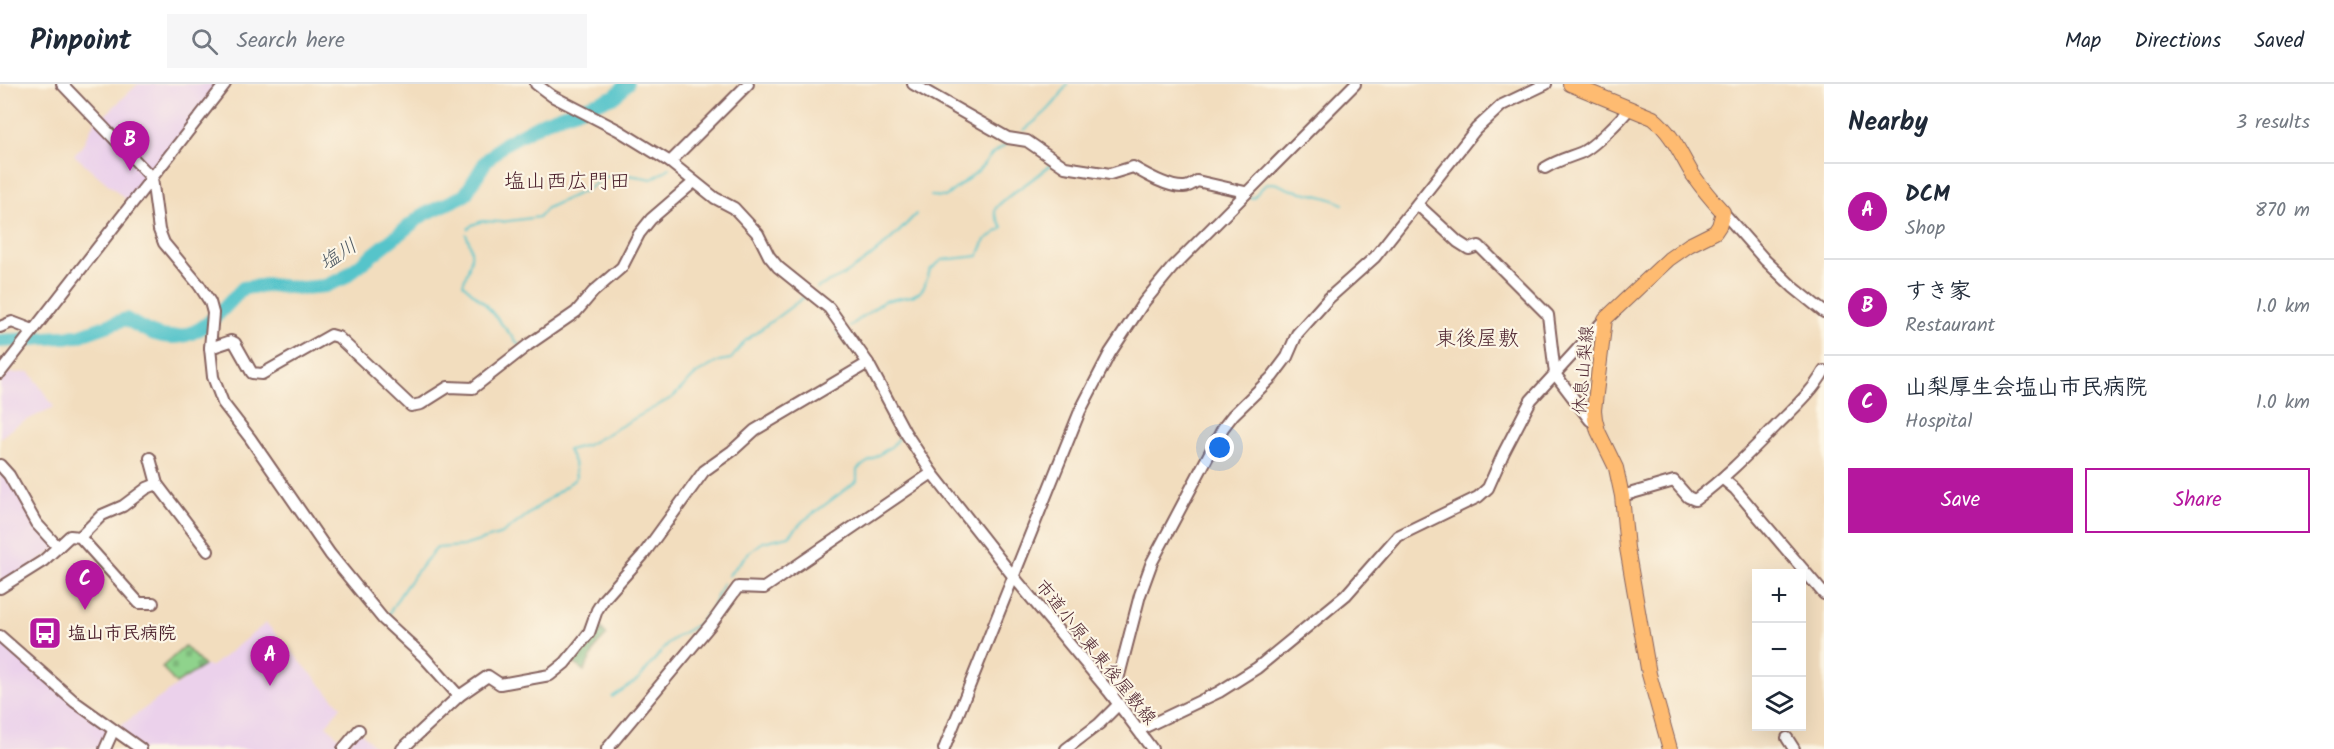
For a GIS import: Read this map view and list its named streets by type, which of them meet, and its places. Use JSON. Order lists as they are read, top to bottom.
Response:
{
  "streets": {
    "main road": ["休息山梨線"],
    "street": ["市道小原東東後屋敷線"]
  },
  "districts": ["塩山西広門田", "東後屋敷"],
  "water": ["塩川"],
  "places": {
    "bus stop": ["塩山市民病院"]
  },
  "page": {
    "header": "Pinpoint",
    "search": "Search here",
    "nav": ["Map", "Directions", "Saved"],
    "heading": ["Nearby", "3 results"],
    "pins": ["B", "C", "A"],
    "list": [
      {
        "mark": "A",
        "name": "DCM",
        "note": "Shop",
        "value": "870 m"
      },
      {
        "mark": "B",
        "name": "すき家",
        "note": "Restaurant",
        "value": "1.0 km"
      },
      {
        "mark": "C",
        "name": "山梨厚生会塩山市民病院",
        "note": "Hospital",
        "value": "1.0 km"
      }
    ],
    "buttons": ["Save", "Share"],
    "map_buttons": ["+", "−"]
  }
}
